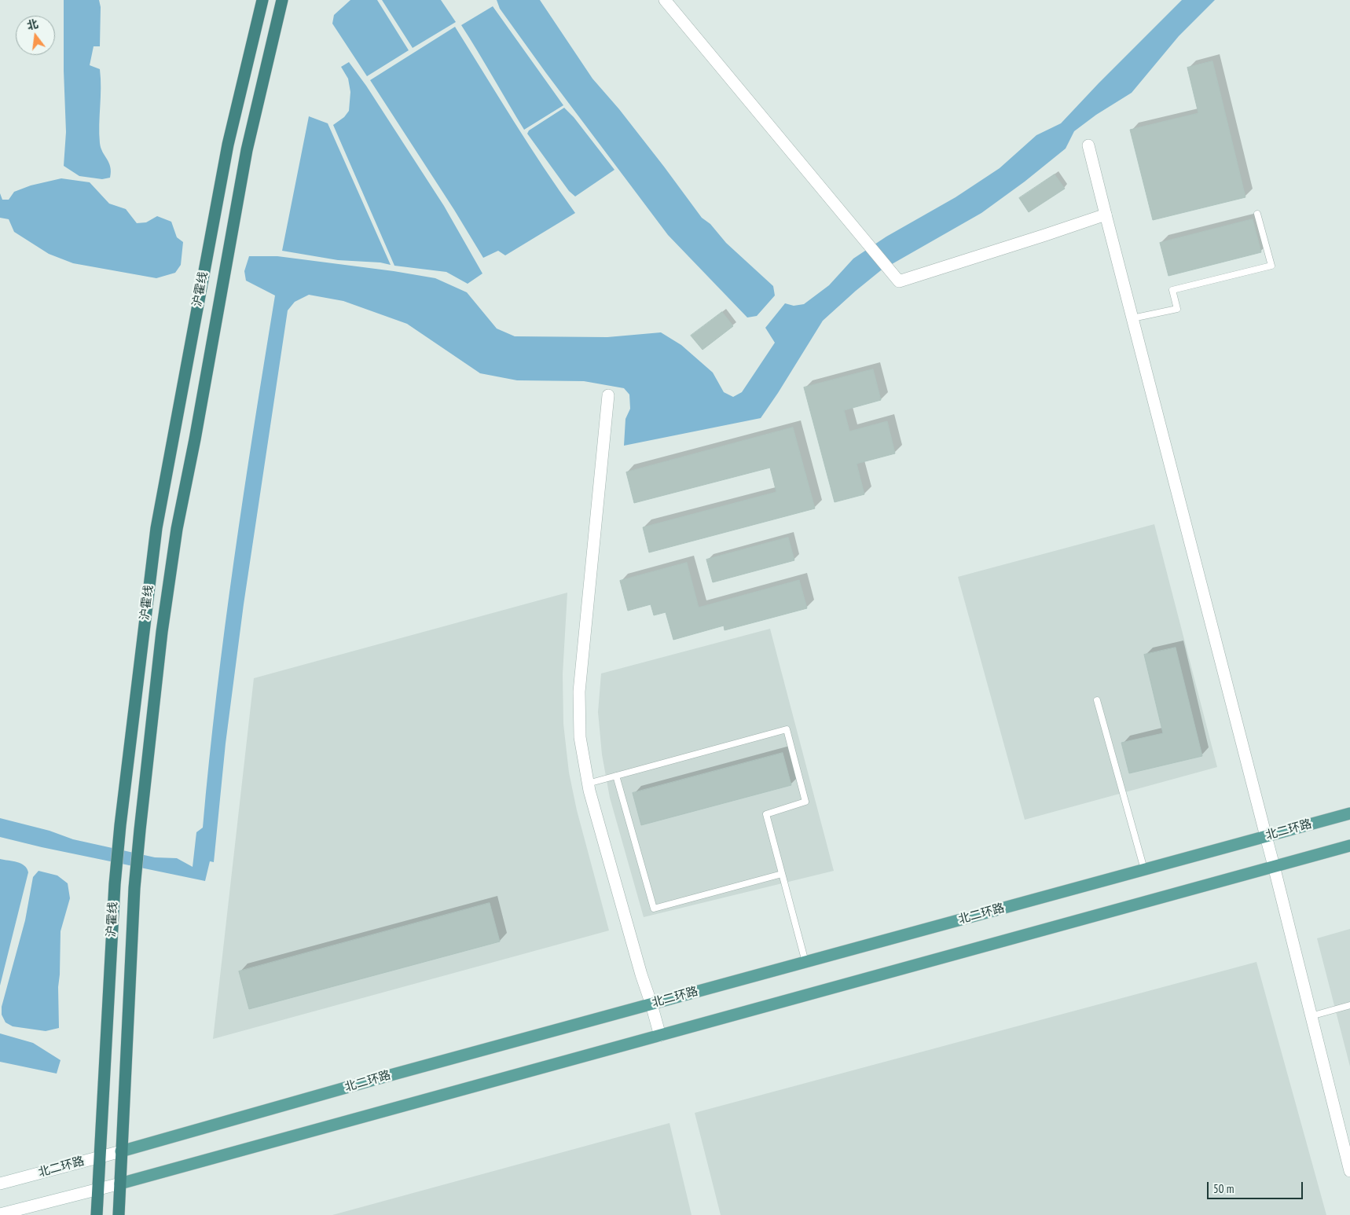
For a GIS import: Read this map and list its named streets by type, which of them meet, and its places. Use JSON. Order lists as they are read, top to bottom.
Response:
{
  "streets": {
    "highway": ["沪霍线"],
    "main road": ["北二环路"]
  },
  "crossings": [
    ["沪霍线", "北二环路"]
  ],
  "scale_bar": "50 m",
  "north": "top"
}
